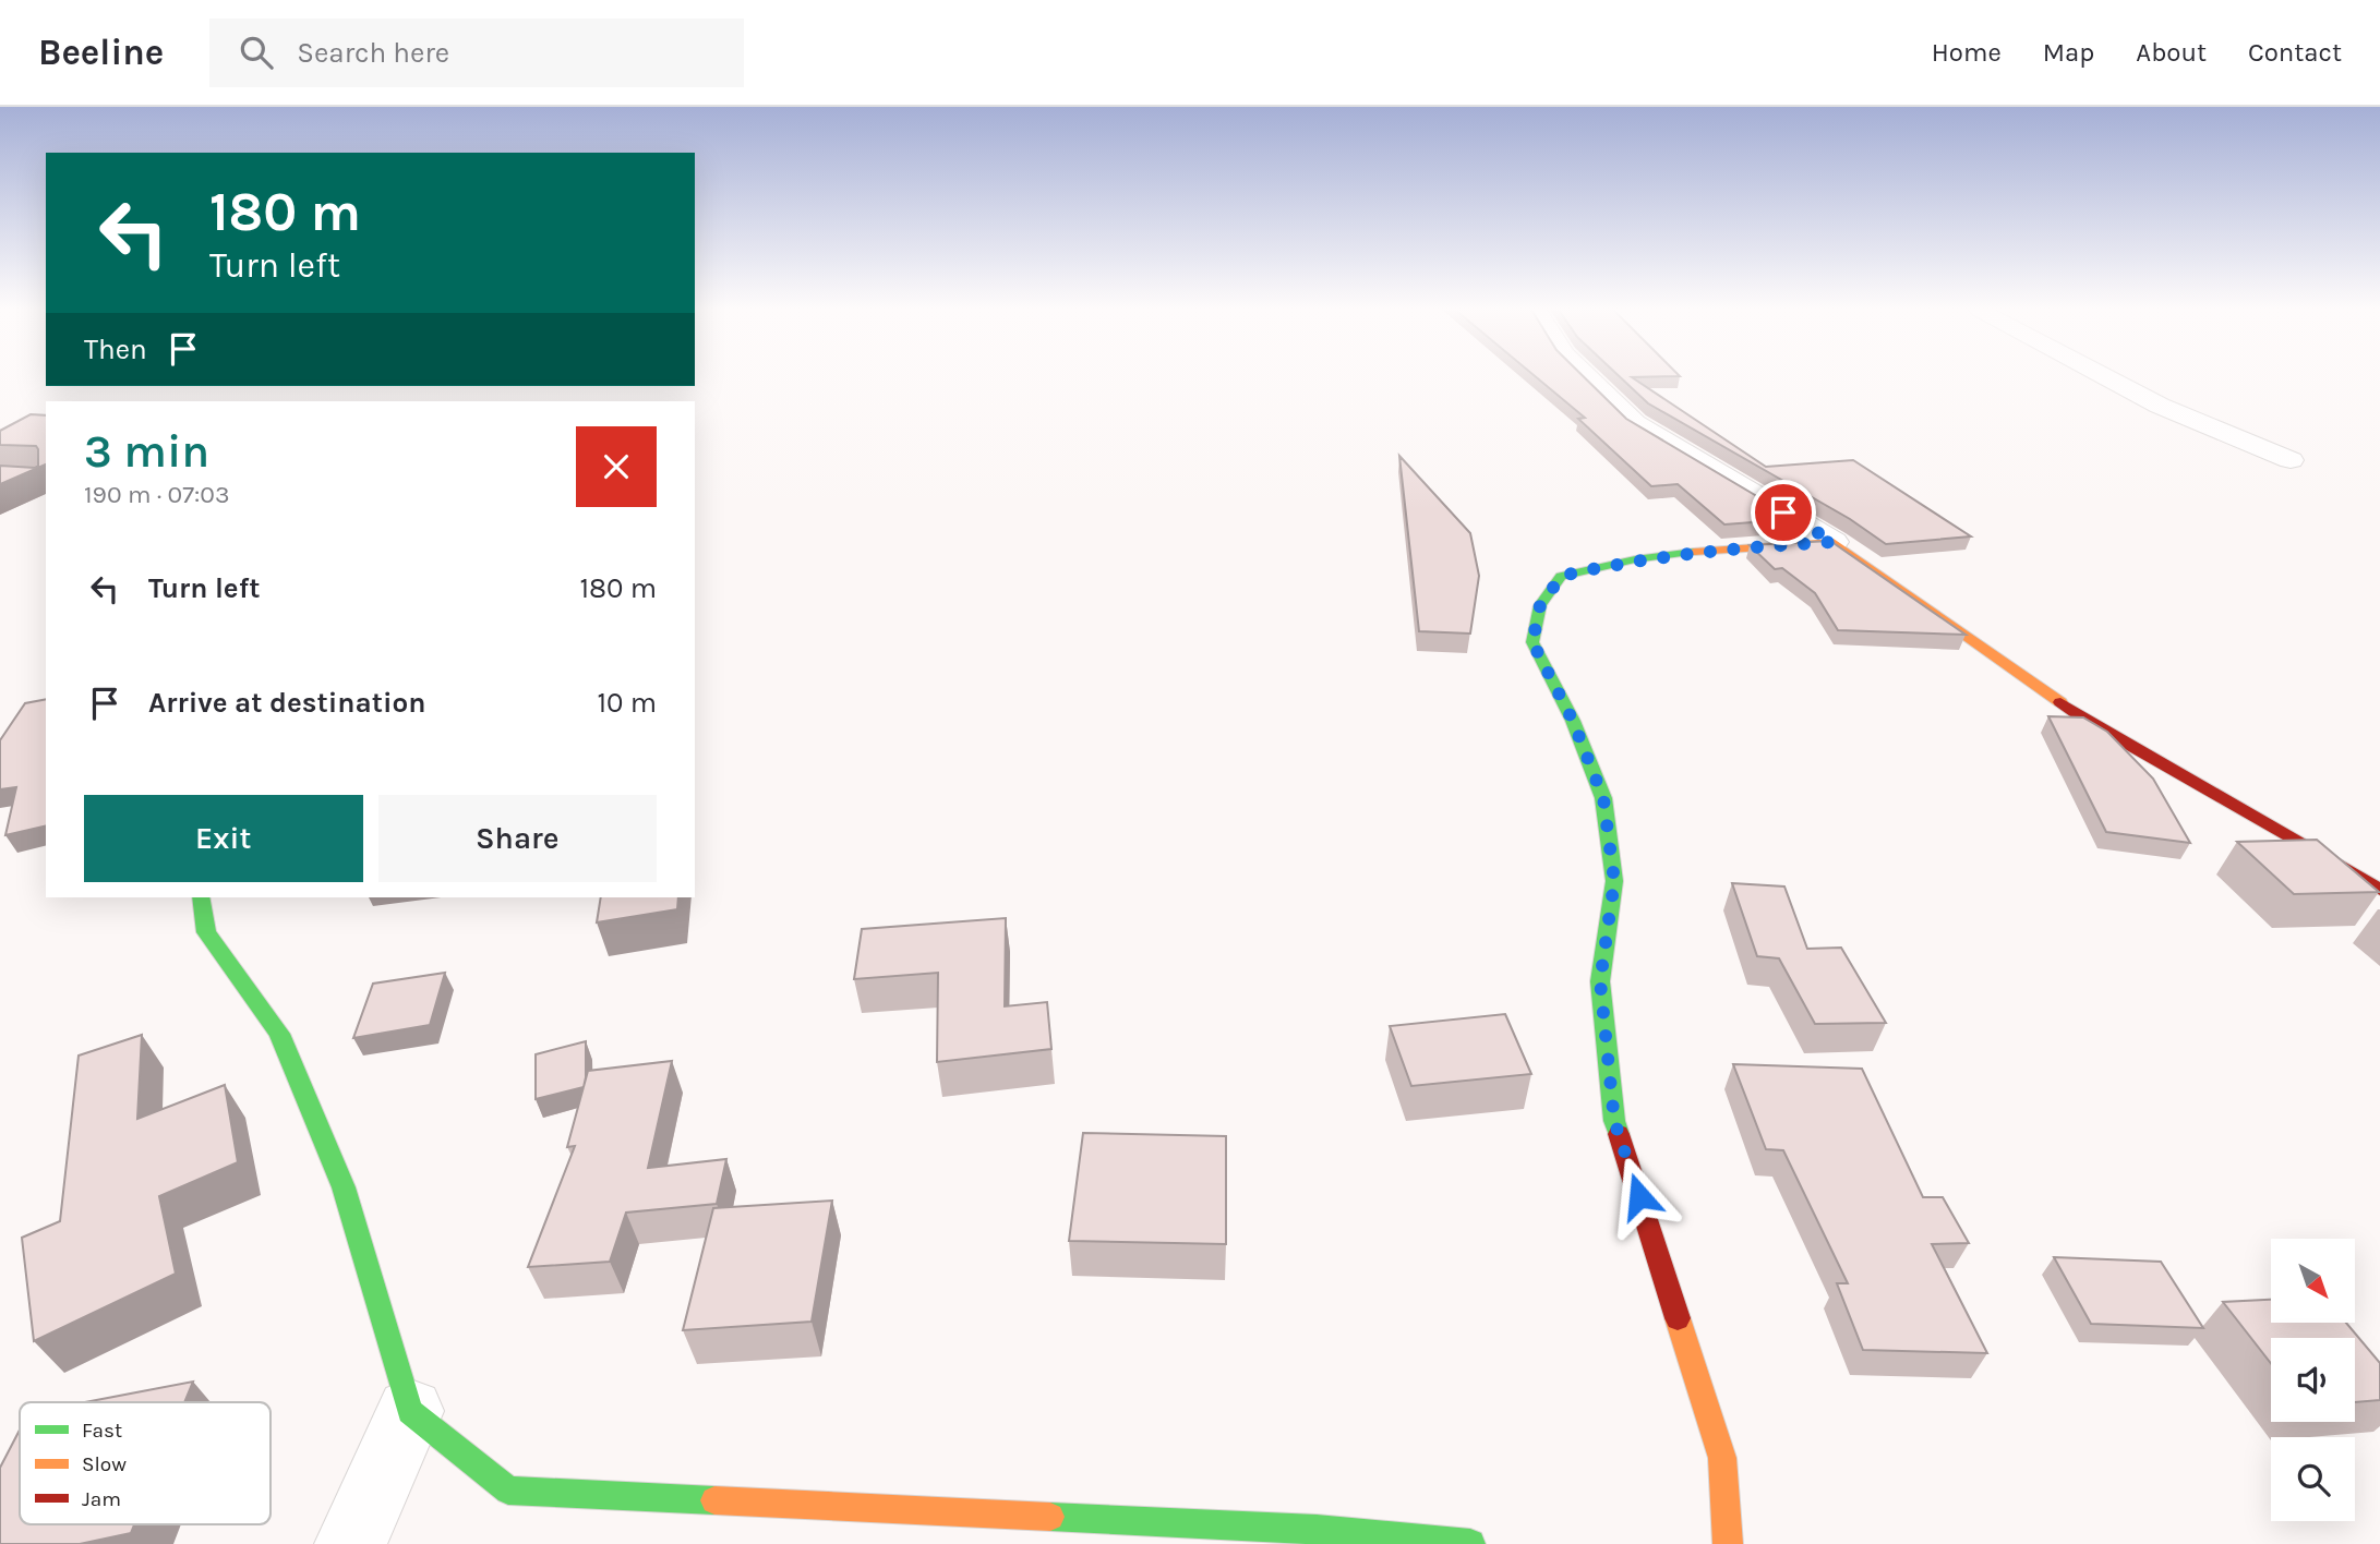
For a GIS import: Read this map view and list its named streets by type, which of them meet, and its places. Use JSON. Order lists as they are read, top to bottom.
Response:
{
  "legend": ["Fast", "Slow", "Jam"],
  "north": "bottom right",
  "page": {
    "header": "Beeline",
    "search": "Search here",
    "nav": [
      "Home",
      "Map",
      "About",
      "Contact"
    ],
    "turn": ["180 m", "Turn left"],
    "then": "Then",
    "heading": ["3 min", "190 m · 07:03"],
    "list": [
      {
        "name": "Turn left",
        "value": "180 m"
      },
      {
        "name": "Arrive at destination",
        "value": "10 m"
      }
    ],
    "buttons": ["Exit", "Share"]
  }
}
